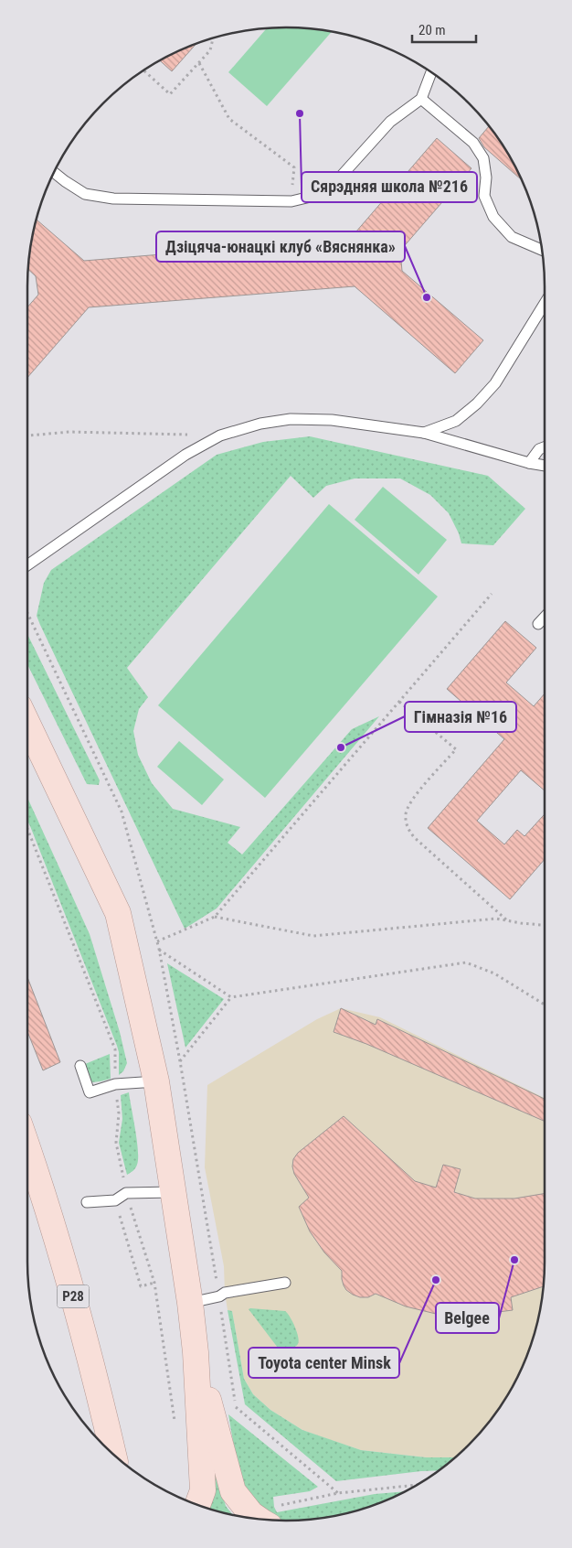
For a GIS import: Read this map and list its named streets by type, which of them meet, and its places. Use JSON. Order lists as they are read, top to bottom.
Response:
{
  "streets": {
    "main road": ["Р28"]
  },
  "places": [
    "Сярэдняя школа №216",
    "Дзіцяча-юнацкі клуб «Вяснянка»",
    "Гімназія №16",
    "Belgee",
    "Toyota center Minsk"
  ],
  "scale_bar": "20 m"
}
